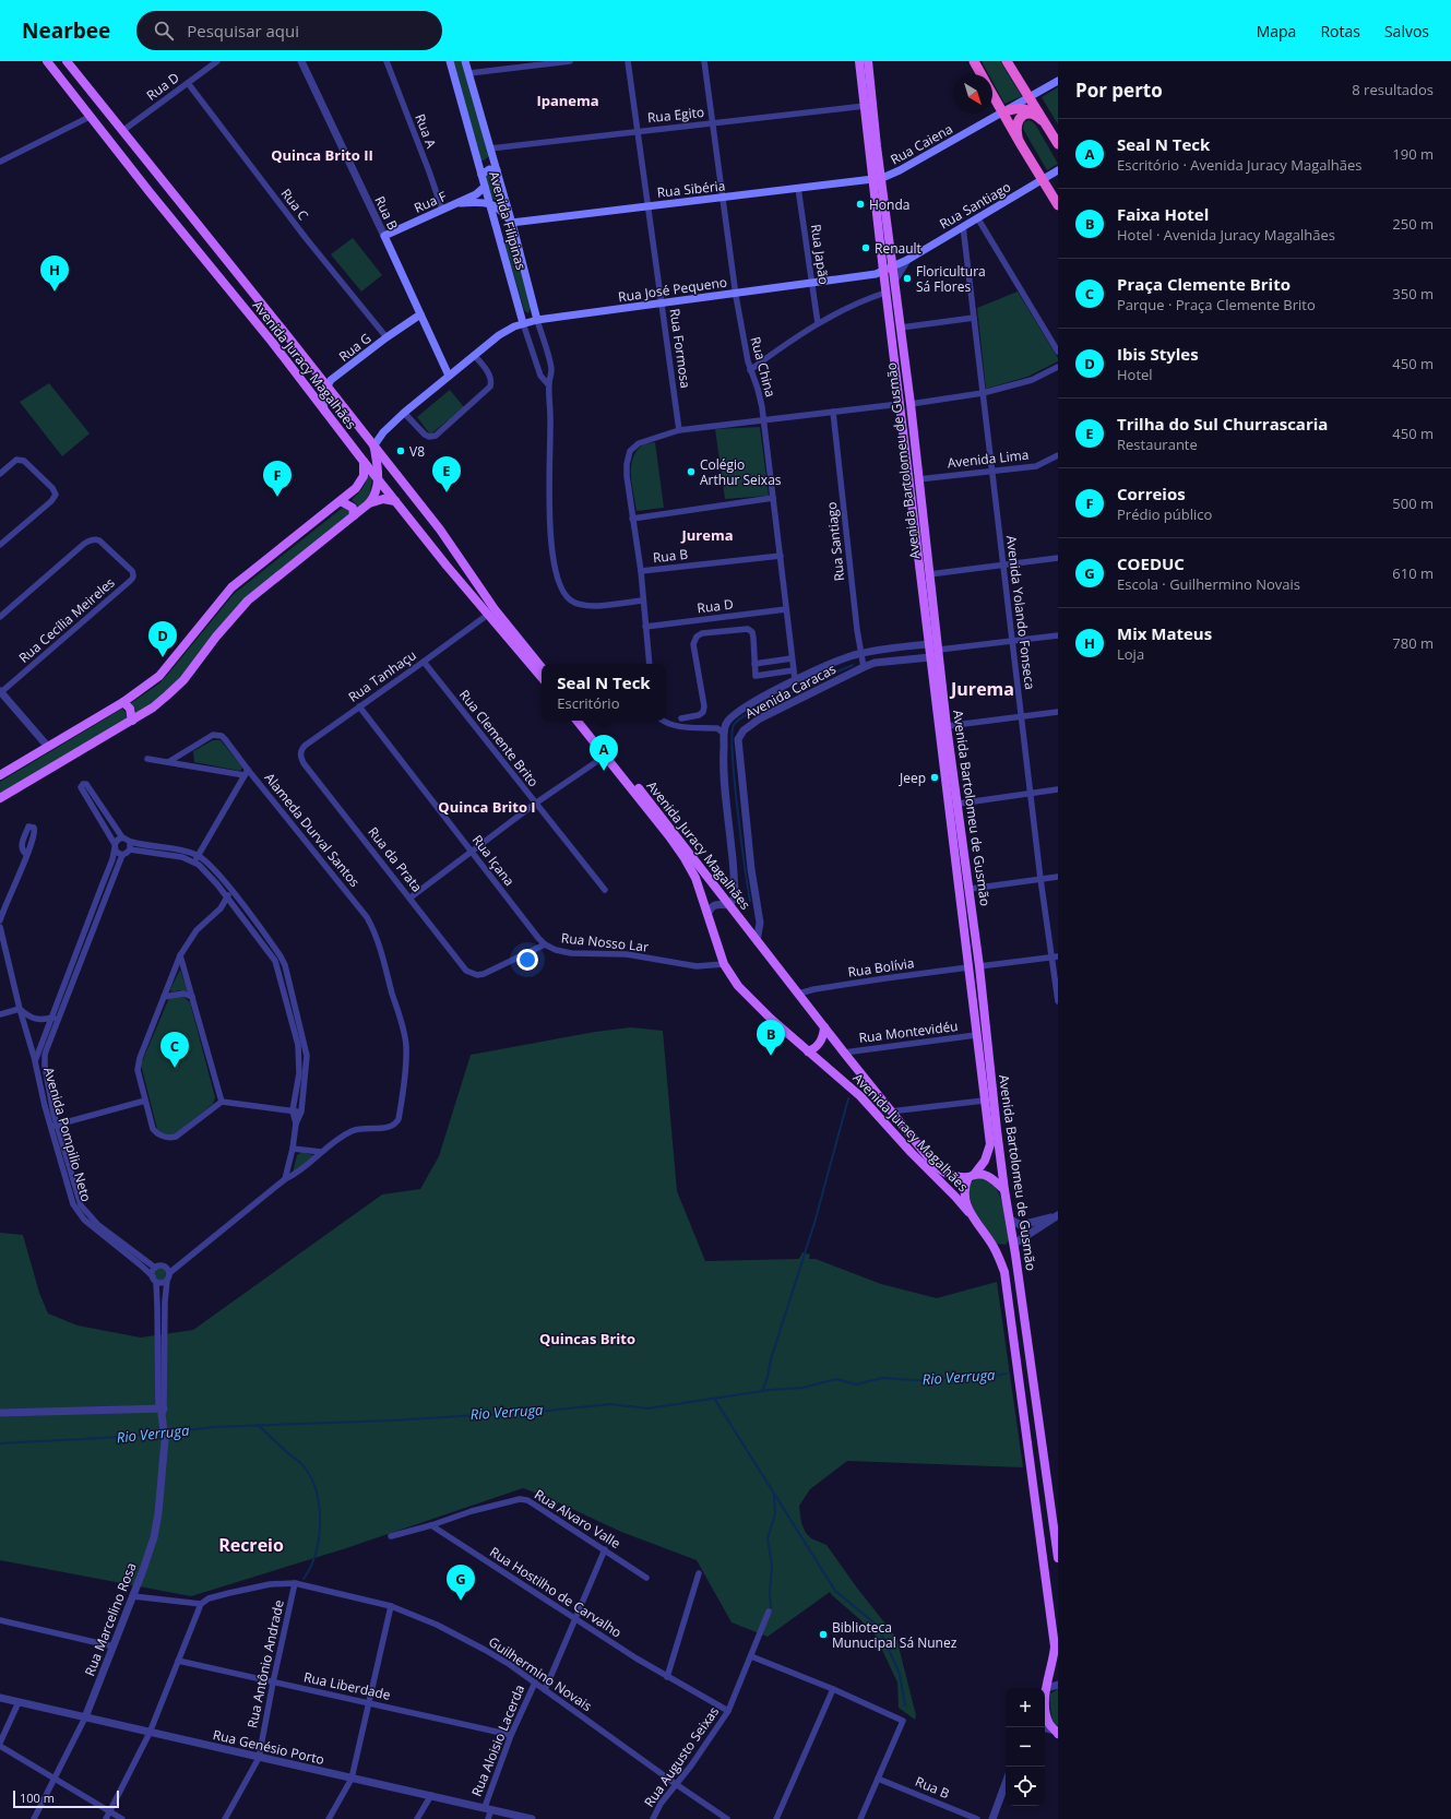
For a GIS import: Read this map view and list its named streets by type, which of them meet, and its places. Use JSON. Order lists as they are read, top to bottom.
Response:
{
  "streets": {
    "main road": [
      "Rua Caiena",
      "Rua Sibéria",
      "Rua F",
      "Rua Santiago",
      "Rua B",
      "Avenida Filipinas",
      "Rua José Pequeno",
      "Rua G",
      "Avenida Juracy Magalhães",
      "Avenida Bartolomeu de Gusmão"
    ],
    "street": [
      "Rua D",
      "Rua Egito",
      "Rua A",
      "Rua C",
      "Rua Japão",
      "Rua Formosa",
      "Rua China",
      "Avenida Lima",
      "Avenida Yolando Fonseca",
      "Rua Cecília Meireles",
      "Rua Tanhaçu",
      "Avenida Caracas",
      "Rua Clemente Brito",
      "Alameda Durval Santos",
      "Rua da Prata",
      "Rua Içana",
      "Rua Nosso Lar",
      "Rua Bolívia",
      "Rua Montevidéu",
      "Avenida Pompilio Neto",
      "Rua Alvaro Valle",
      "Rua Hostilho de Carvalho",
      "Rua Marcelino Rosa",
      "Rua Antônio Andrade",
      "Guilhermino Novais",
      "Rua Liberdade",
      "Rua Aloisio Lacerda",
      "Rua Genésio Porto",
      "Rua Augusto Seixas"
    ]
  },
  "crossings": [
    ["Rua D", "Rua C"],
    ["Rua D", "Avenida Juracy Magalhães"],
    ["Rua D", "Rua China"],
    ["Rua Egito", "Avenida Filipinas"],
    ["Rua Egito", "Rua Formosa"],
    ["Rua Egito", "Rua China"],
    ["Rua Egito", "Avenida Bartolomeu de Gusmão"],
    ["Rua A", "Rua F"],
    ["Rua Caiena", "Rua Sibéria"],
    ["Rua Caiena", "Avenida Bartolomeu de Gusmão"],
    ["Rua Sibéria", "Avenida Filipinas"],
    ["Rua Sibéria", "Rua Japão"],
    ["Rua Sibéria", "Rua Formosa"],
    ["Rua Sibéria", "Rua China"],
    ["Rua Sibéria", "Avenida Bartolomeu de Gusmão"],
    ["Rua F", "Rua B"],
    ["Rua F", "Avenida Filipinas"],
    ["Rua C", "Rua G"],
    ["Rua Santiago", "Rua José Pequeno"],
    ["Rua Santiago", "Avenida Bartolomeu de Gusmão"],
    ["Rua Santiago", "Avenida Yolando Fonseca"],
    ["Rua Santiago", "Avenida Caracas"],
    ["Rua B", "Rua José Pequeno"],
    ["Rua B", "Rua G"],
    ["Rua B", "Rua China"],
    ["Avenida Filipinas", "Rua José Pequeno"],
    ["Rua Japão", "Rua José Pequeno"],
    ["Rua José Pequeno", "Rua Formosa"],
    ["Rua José Pequeno", "Avenida Juracy Magalhães"],
    ["Rua José Pequeno", "Rua China"],
    ["Rua José Pequeno", "Avenida Bartolomeu de Gusmão"],
    ["Rua G", "Avenida Juracy Magalhães"],
    ["Avenida Juracy Magalhães", "Avenida Bartolomeu de Gusmão"],
    ["Avenida Juracy Magalhães", "Rua Tanhaçu"],
    ["Avenida Juracy Magalhães", "Avenida Caracas"],
    ["Avenida Juracy Magalhães", "Rua Nosso Lar"],
    ["Avenida Juracy Magalhães", "Rua Bolívia"],
    ["Avenida Juracy Magalhães", "Rua Montevidéu"],
    ["Rua China", "Avenida Caracas"],
    ["Avenida Lima", "Avenida Bartolomeu de Gusmão"],
    ["Avenida Lima", "Avenida Yolando Fonseca"],
    ["Avenida Bartolomeu de Gusmão", "Avenida Caracas"],
    ["Avenida Bartolomeu de Gusmão", "Rua Bolívia"],
    ["Avenida Bartolomeu de Gusmão", "Rua Montevidéu"],
    ["Rua Tanhaçu", "Rua Clemente Brito"],
    ["Rua Tanhaçu", "Rua da Prata"],
    ["Rua Tanhaçu", "Rua Içana"],
    ["Rua da Prata", "Rua Nosso Lar"],
    ["Rua Içana", "Rua Nosso Lar"],
    ["Avenida Pompilio Neto", "Rua Marcelino Rosa"],
    ["Rua Alvaro Valle", "Rua Hostilho de Carvalho"],
    ["Rua Alvaro Valle", "Rua Aloisio Lacerda"],
    ["Rua Hostilho de Carvalho", "Rua Aloisio Lacerda"],
    ["Rua Hostilho de Carvalho", "Rua Augusto Seixas"],
    ["Rua Marcelino Rosa", "Rua Genésio Porto"],
    ["Rua Antônio Andrade", "Guilhermino Novais"],
    ["Rua Antônio Andrade", "Rua Liberdade"],
    ["Rua Antônio Andrade", "Rua Genésio Porto"],
    ["Guilhermino Novais", "Rua Aloisio Lacerda"],
    ["Guilhermino Novais", "Rua Augusto Seixas"],
    ["Rua Liberdade", "Rua Aloisio Lacerda"],
    ["Rua Aloisio Lacerda", "Rua Genésio Porto"]
  ],
  "districts": [
    "Ipanema",
    "Quinca Brito II",
    "Jurema",
    "Jurema",
    "Quinca Brito I",
    "Quincas Brito",
    "Recreio"
  ],
  "water": ["Rio Verruga"],
  "places": [
    "Honda",
    "Renault",
    "Floricultura Sá Flores",
    "V8",
    "Colégio Arthur Seixas",
    "Jeep",
    "Biblioteca Munucipal Sá Nunez"
  ],
  "scale_bar": "100 m",
  "north": "bottom right",
  "page": {
    "header": "Nearbee",
    "search": "Pesquisar aqui",
    "nav": ["Mapa", "Rotas", "Salvos"],
    "heading": ["Por perto", "8 resultados"],
    "list": [
      {
        "mark": "A",
        "name": "Seal N Teck",
        "note": "Escritório · Avenida Juracy Magalhães",
        "value": "190 m"
      },
      {
        "mark": "B",
        "name": "Faixa Hotel",
        "note": "Hotel · Avenida Juracy Magalhães",
        "value": "250 m"
      },
      {
        "mark": "C",
        "name": "Praça Clemente Brito",
        "note": "Parque · Praça Clemente Brito",
        "value": "350 m"
      },
      {
        "mark": "D",
        "name": "Ibis Styles",
        "note": "Hotel",
        "value": "450 m"
      },
      {
        "mark": "E",
        "name": "Trilha do Sul Churrascaria",
        "note": "Restaurante",
        "value": "450 m"
      },
      {
        "mark": "F",
        "name": "Correios",
        "note": "Prédio público",
        "value": "500 m"
      },
      {
        "mark": "G",
        "name": "COEDUC",
        "note": "Escola · Guilhermino Novais",
        "value": "610 m"
      },
      {
        "mark": "H",
        "name": "Mix Mateus",
        "note": "Loja",
        "value": "780 m"
      }
    ],
    "pins": [
      "H",
      "E",
      "F",
      "D",
      "A",
      "B",
      "C",
      "G"
    ],
    "popup": ["Seal N Teck", "Escritório"],
    "map_buttons": ["+", "−"],
    "scale": "100 m"
  }
}
